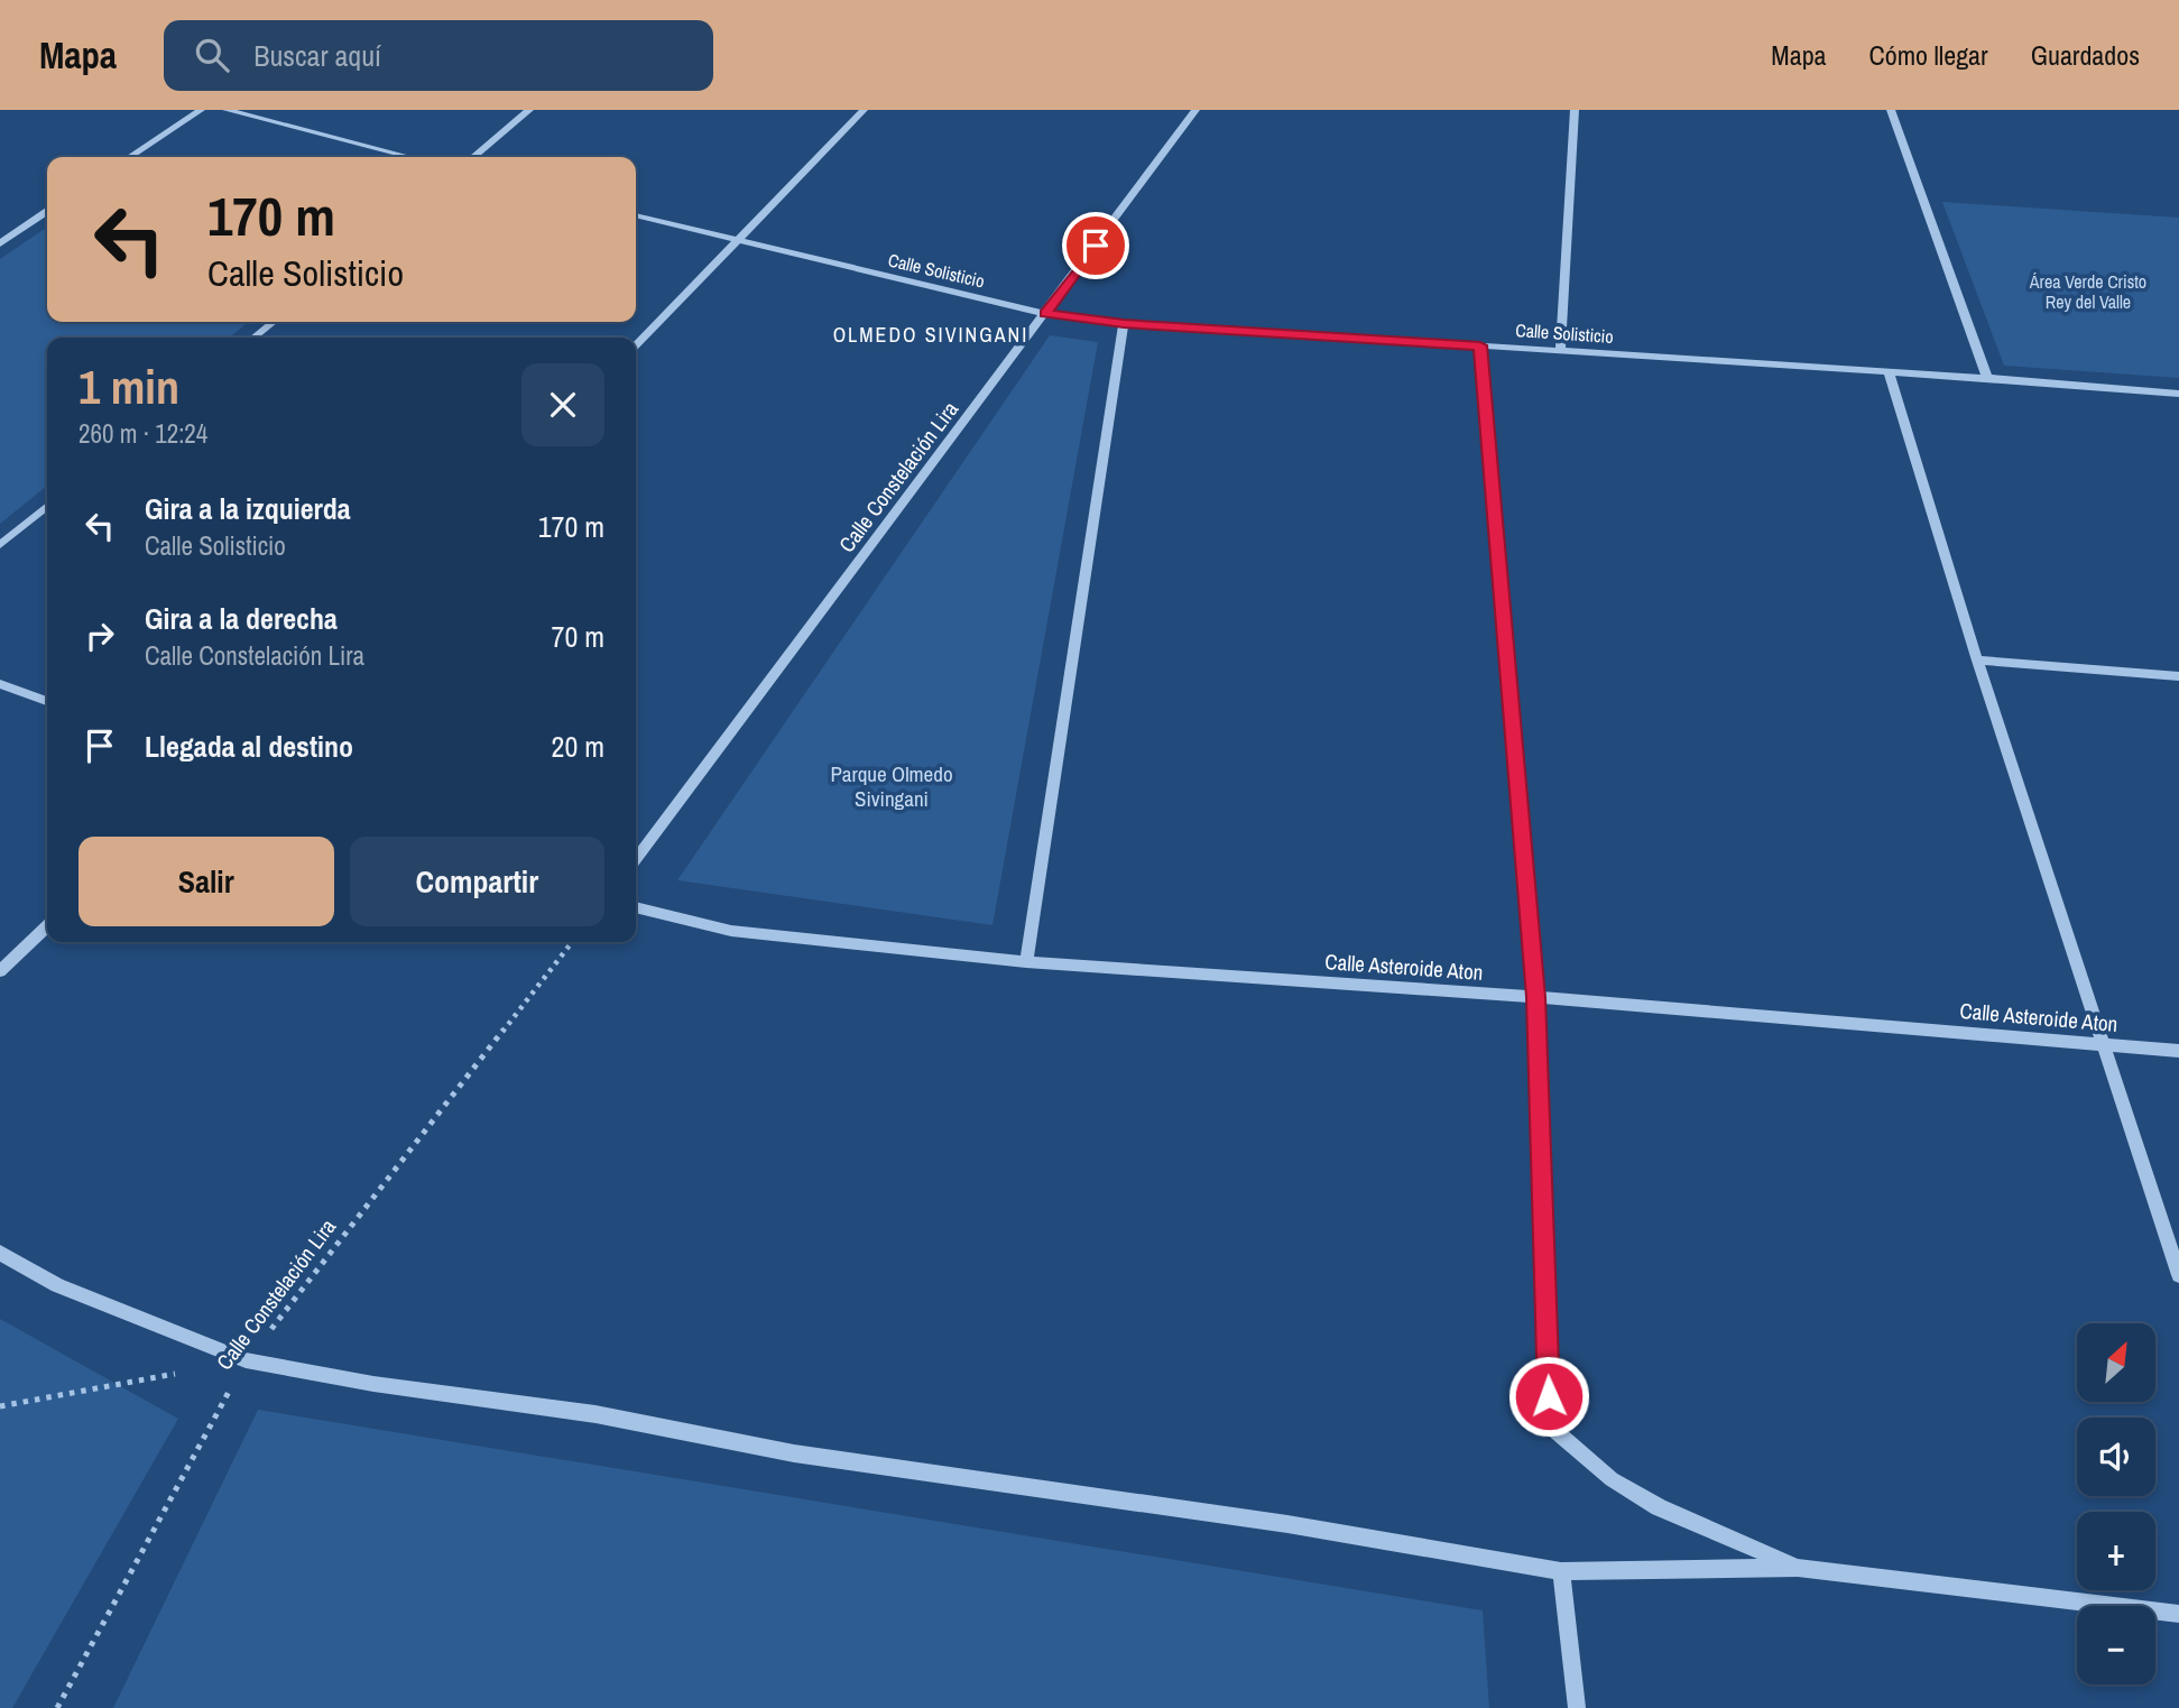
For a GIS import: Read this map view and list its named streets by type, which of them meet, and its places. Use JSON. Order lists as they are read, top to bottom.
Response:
{
  "streets": {
    "street": ["Calle Solisticio", "Calle Constelación Lira", "Calle Asteroide Aton"]
  },
  "crossings": [
    ["Calle Solisticio", "Calle Constelación Lira"]
  ],
  "districts": ["OLMEDO SIVINGANI"],
  "parks": ["Área Verde Cristo Rey del Valle", "Parque Olmedo Sivingani"],
  "north": "top right",
  "page": {
    "header": "Mapa",
    "search": "Buscar aquí",
    "nav": ["Mapa", "Cómo llegar", "Guardados"],
    "turn": ["170 m", "Calle Solisticio"],
    "heading": ["1 min", "260 m · 12:24"],
    "list": [
      {
        "name": "Gira a la izquierda",
        "note": "Calle Solisticio",
        "value": "170 m"
      },
      {
        "name": "Gira a la derecha",
        "note": "Calle Constelación Lira",
        "value": "70 m"
      },
      {
        "name": "Llegada al destino",
        "value": "20 m"
      }
    ],
    "buttons": ["Salir", "Compartir"],
    "map_buttons": ["+", "−"]
  }
}
